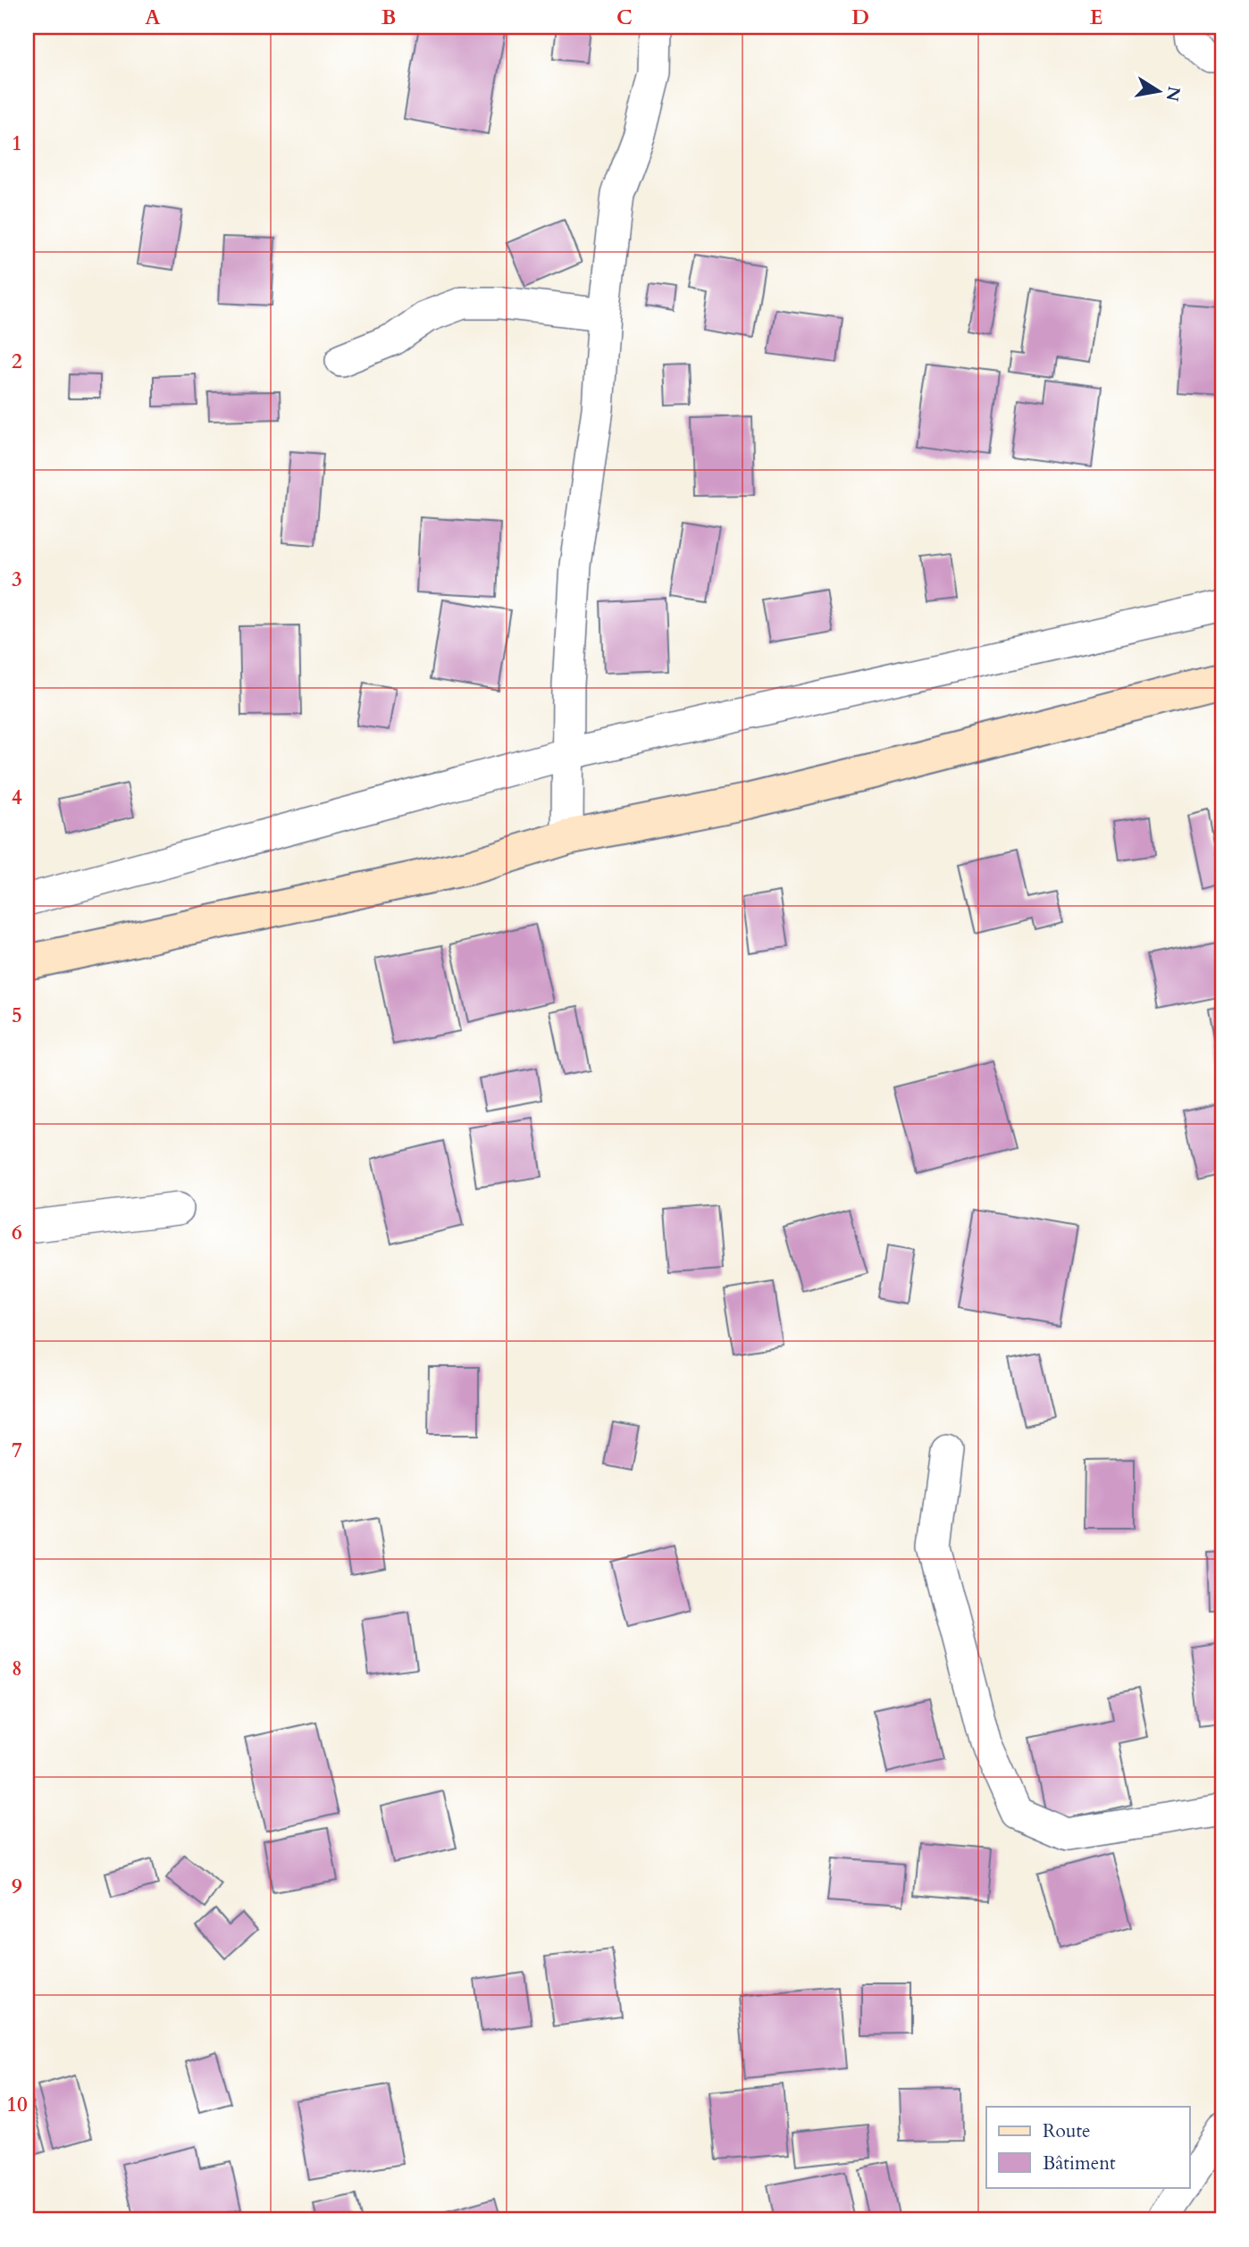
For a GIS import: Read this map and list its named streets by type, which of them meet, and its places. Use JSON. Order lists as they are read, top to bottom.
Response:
{
  "legend": ["Route", "Bâtiment"],
  "north": "right",
  "grid": {
    "columns": [
      "A",
      "B",
      "C",
      "D",
      "E"
    ],
    "rows": [
      "1",
      "2",
      "3",
      "4",
      "5",
      "6",
      "7",
      "8",
      "9",
      "10"
    ]
  }
}
